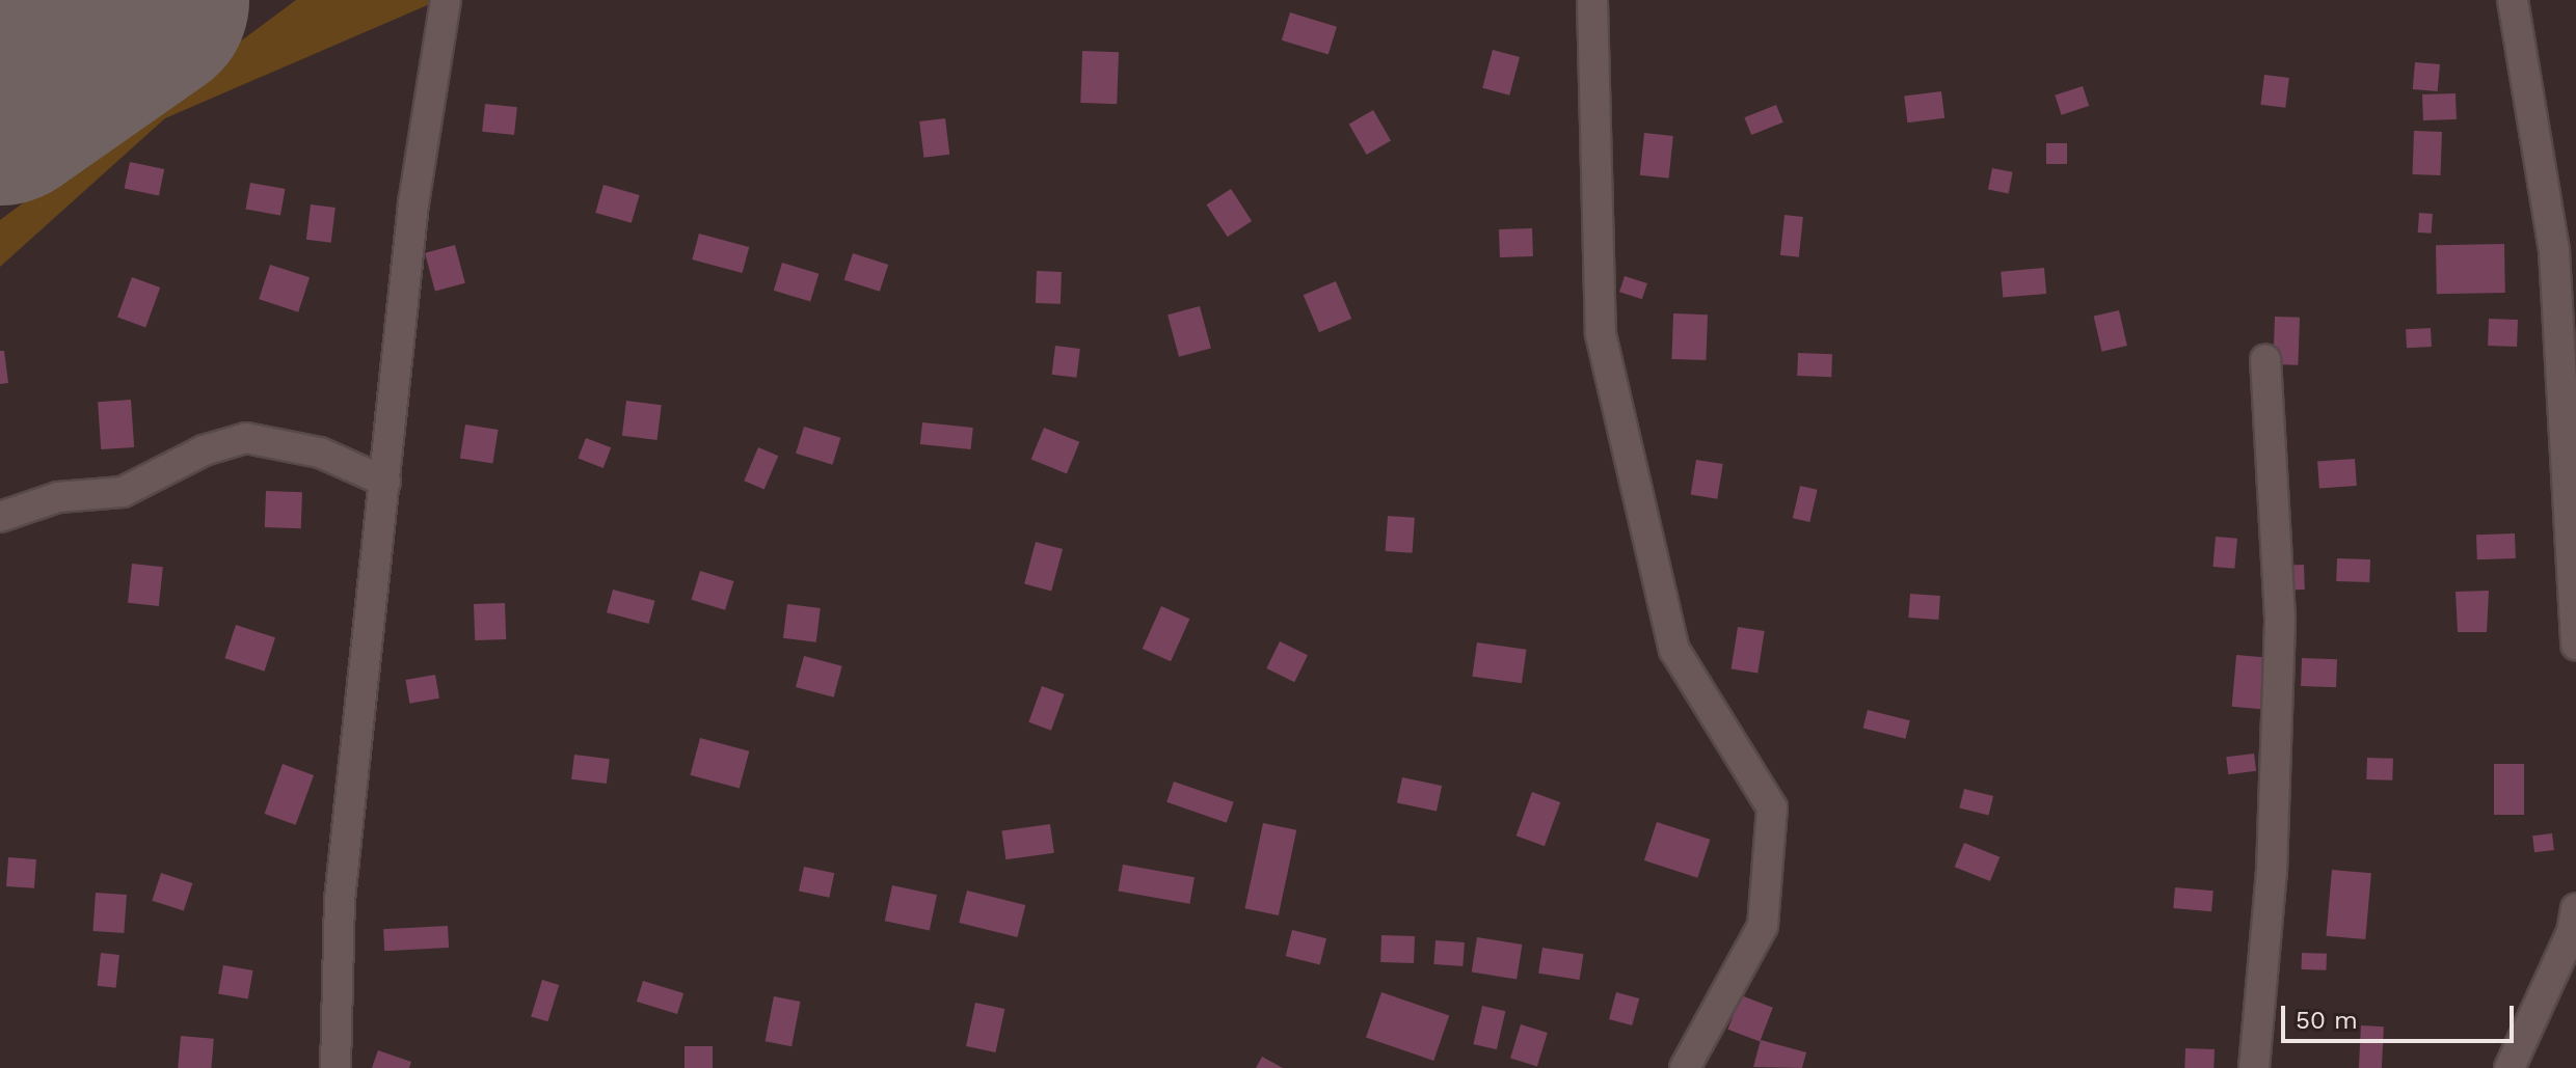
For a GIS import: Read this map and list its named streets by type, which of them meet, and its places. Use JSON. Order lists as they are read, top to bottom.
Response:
{
  "scale_bar": "50 m"
}
